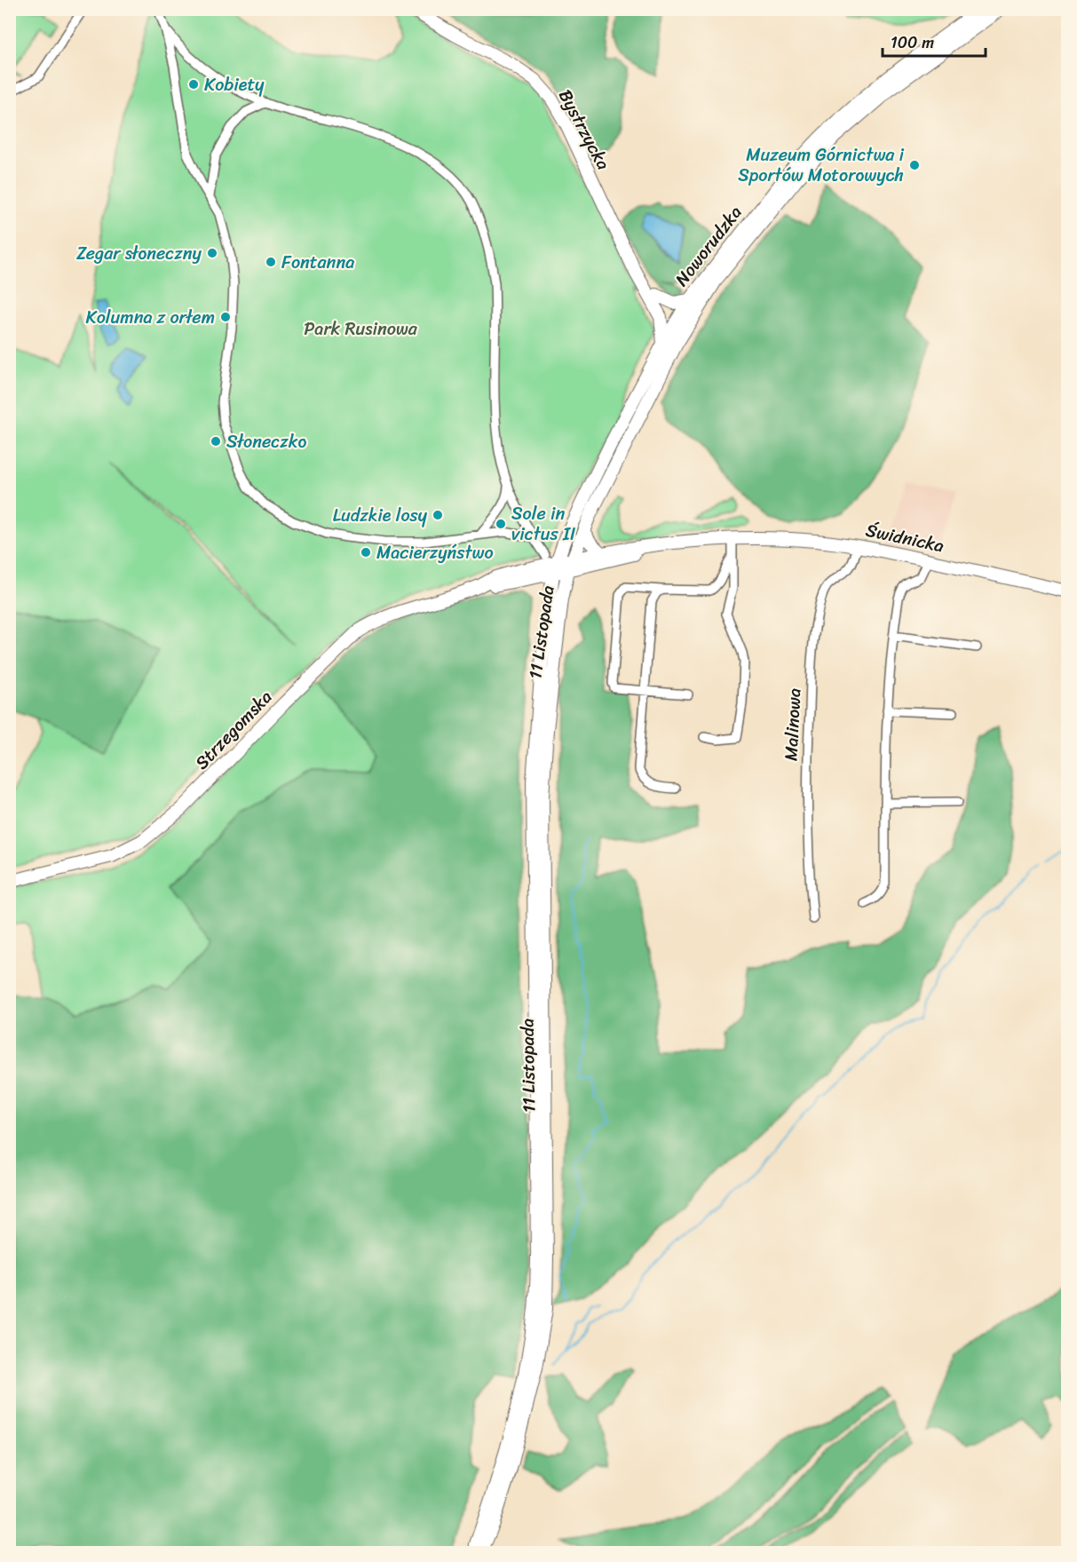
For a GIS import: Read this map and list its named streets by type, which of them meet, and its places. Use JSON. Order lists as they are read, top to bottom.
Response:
{
  "streets": {
    "main road": [
      "Bystrzycka",
      "Noworudzka",
      "Świdnicka",
      "11 Listopada",
      "Strzegomska"
    ],
    "street": ["Malinowa"]
  },
  "crossings": [
    ["Bystrzycka", "Noworudzka"],
    ["Noworudzka", "Świdnicka"],
    ["Noworudzka", "11 Listopada"],
    ["Noworudzka", "Strzegomska"],
    ["Świdnicka", "11 Listopada"],
    ["Świdnicka", "Malinowa"],
    ["Świdnicka", "Strzegomska"],
    ["11 Listopada", "Strzegomska"]
  ],
  "parks": ["Park Rusinowa"],
  "places": [
    "Kobiety",
    "Muzeum Górnictwa i Sportów Motorowych",
    "Zegar słoneczny",
    "Fontanna",
    "Kolumna z orłem",
    "Słoneczko",
    "Ludzkie losy",
    "Sole in victus II",
    "Macierzyństwo"
  ],
  "scale_bar": "100 m"
}
